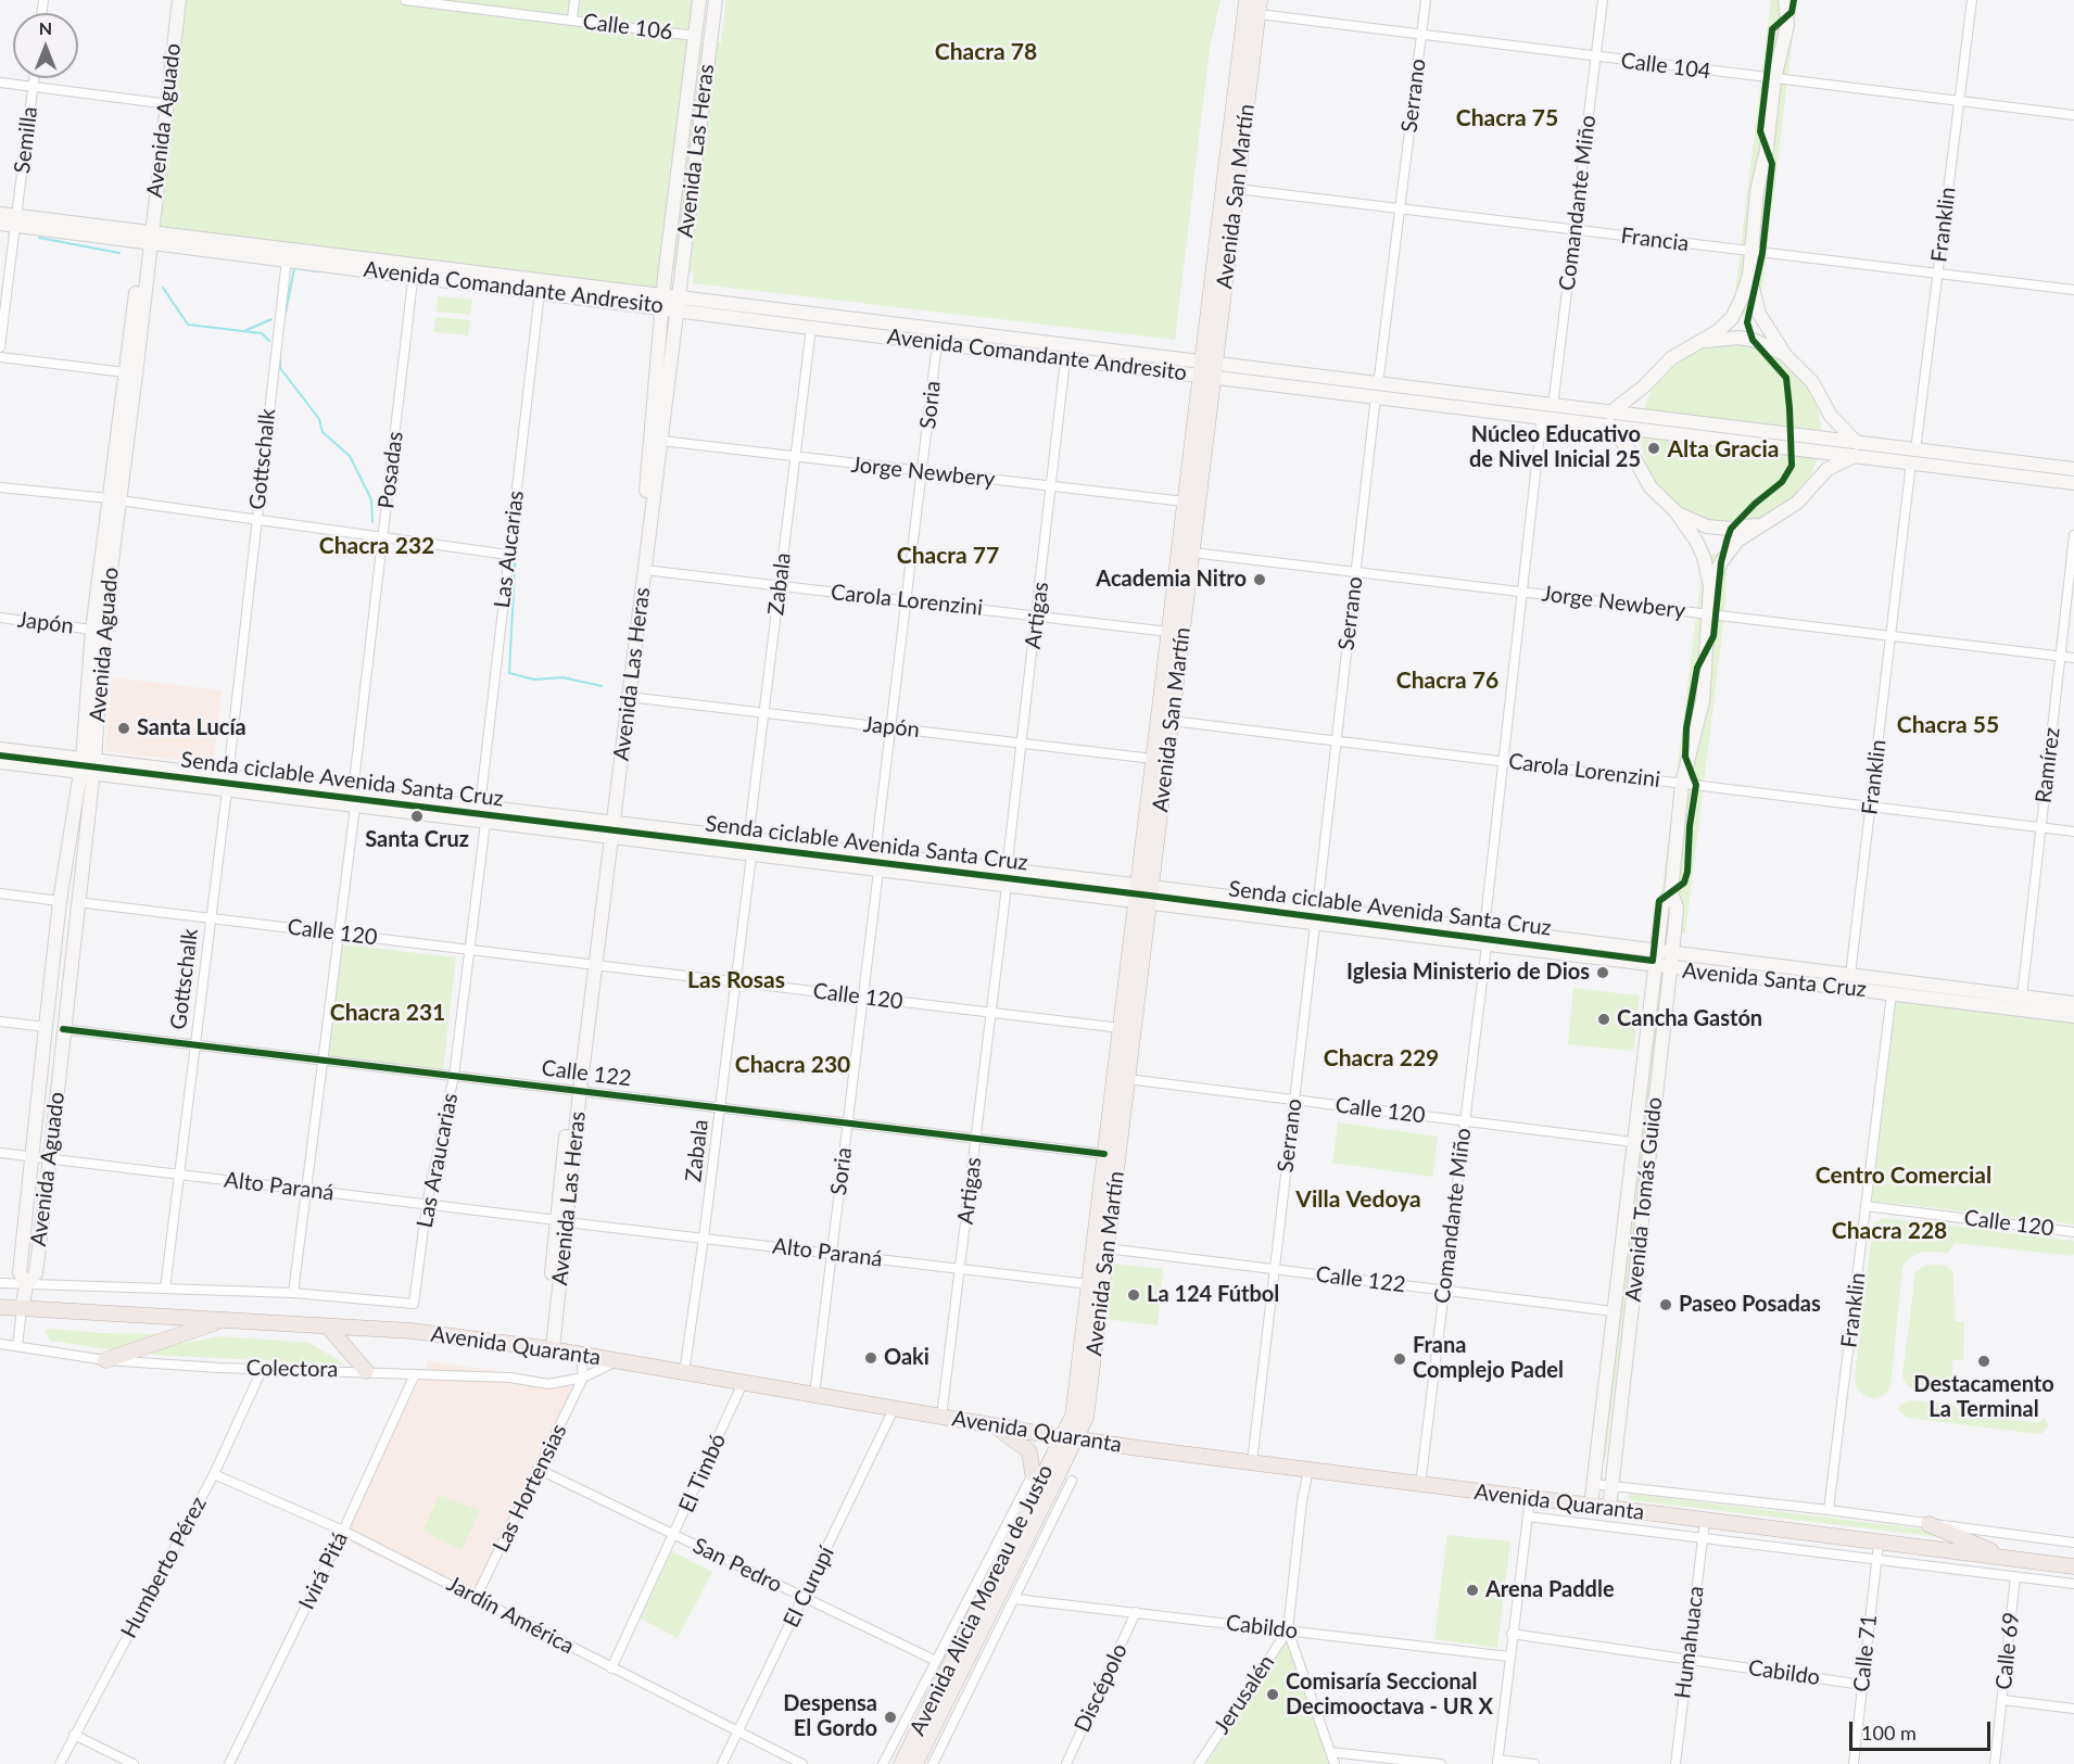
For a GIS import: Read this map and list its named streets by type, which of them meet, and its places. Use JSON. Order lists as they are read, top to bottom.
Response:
{
  "streets": {
    "highway": ["Avenida Quaranta"],
    "main road": [
      "Avenida Aguado",
      "Avenida Las Heras",
      "Avenida San Martín",
      "Avenida Comandante Andresito",
      "Avenida Santa Cruz",
      "Avenida Tomás Guido",
      "Avenida Alicia Moreau de Justo"
    ],
    "street": [
      "Calle 106",
      "Calle 104",
      "Serrano",
      "Semilla",
      "Comandante Miño",
      "Franklin",
      "Francia",
      "Soria",
      "Gottschalk",
      "Posadas",
      "Jorge Newbery",
      "Las Aucarias",
      "Zabala",
      "Carola Lorenzini",
      "Artigas",
      "Japón",
      "Ramírez",
      "Calle 120",
      "Calle 122",
      "Las Araucarias",
      "Alto Paraná",
      "Colectora",
      "El Timbó",
      "Las Hortensias",
      "San Pedro",
      "Humberto Pérez",
      "Ivirá Pitá",
      "El Curupí",
      "Jardín América",
      "Cabildo",
      "Humahuaca",
      "Calle 69",
      "Calle 71",
      "Discépolo",
      "Jerusalén"
    ],
    "cycle path": ["Senda ciclable Avenida Santa Cruz"]
  },
  "crossings": [
    ["Calle 106", "Avenida Las Heras"],
    ["Calle 104", "Serrano"],
    ["Calle 104", "Avenida San Martín"],
    ["Calle 104", "Comandante Miño"],
    ["Calle 104", "Franklin"],
    ["Serrano", "Francia"],
    ["Serrano", "Avenida Comandante Andresito"],
    ["Serrano", "Jorge Newbery"],
    ["Serrano", "Carola Lorenzini"],
    ["Serrano", "Calle 120"],
    ["Serrano", "Avenida Santa Cruz"],
    ["Serrano", "Calle 122"],
    ["Serrano", "Avenida Quaranta"],
    ["Avenida Aguado", "Avenida Comandante Andresito"],
    ["Avenida Aguado", "Japón"],
    ["Avenida Aguado", "Calle 120"],
    ["Avenida Aguado", "Avenida Santa Cruz"],
    ["Avenida Aguado", "Calle 122"],
    ["Avenida Aguado", "Alto Paraná"],
    ["Avenida Aguado", "Avenida Quaranta"],
    ["Semilla", "Avenida Comandante Andresito"],
    ["Avenida Las Heras", "Avenida Comandante Andresito"],
    ["Avenida Las Heras", "Jorge Newbery"],
    ["Avenida Las Heras", "Carola Lorenzini"],
    ["Avenida Las Heras", "Japón"],
    ["Avenida Las Heras", "Calle 120"],
    ["Avenida Las Heras", "Avenida Santa Cruz"],
    ["Avenida Las Heras", "Calle 122"],
    ["Avenida Las Heras", "Alto Paraná"],
    ["Avenida Las Heras", "Avenida Quaranta"],
    ["Avenida San Martín", "Francia"],
    ["Avenida San Martín", "Avenida Comandante Andresito"],
    ["Avenida San Martín", "Jorge Newbery"],
    ["Avenida San Martín", "Carola Lorenzini"],
    ["Avenida San Martín", "Japón"],
    ["Avenida San Martín", "Calle 120"],
    ["Avenida San Martín", "Avenida Santa Cruz"],
    ["Avenida San Martín", "Calle 122"],
    ["Avenida San Martín", "Alto Paraná"],
    ["Avenida San Martín", "Avenida Quaranta"],
    ["Avenida San Martín", "Avenida Alicia Moreau de Justo"],
    ["Comandante Miño", "Francia"],
    ["Comandante Miño", "Avenida Comandante Andresito"],
    ["Comandante Miño", "Calle 120"],
    ["Comandante Miño", "Avenida Santa Cruz"],
    ["Comandante Miño", "Calle 122"],
    ["Comandante Miño", "Avenida Quaranta"],
    ["Franklin", "Francia"],
    ["Franklin", "Avenida Comandante Andresito"],
    ["Franklin", "Jorge Newbery"],
    ["Franklin", "Carola Lorenzini"],
    ["Franklin", "Calle 120"],
    ["Franklin", "Avenida Santa Cruz"],
    ["Avenida Comandante Andresito", "Soria"],
    ["Avenida Comandante Andresito", "Gottschalk"],
    ["Avenida Comandante Andresito", "Posadas"],
    ["Avenida Comandante Andresito", "Las Aucarias"],
    ["Avenida Comandante Andresito", "Zabala"],
    ["Avenida Comandante Andresito", "Artigas"],
    ["Avenida Comandante Andresito", "Avenida Tomás Guido"],
    ["Soria", "Jorge Newbery"],
    ["Soria", "Carola Lorenzini"],
    ["Soria", "Japón"],
    ["Soria", "Calle 120"],
    ["Soria", "Avenida Santa Cruz"],
    ["Soria", "Calle 122"],
    ["Soria", "Alto Paraná"],
    ["Soria", "Avenida Quaranta"],
    ["Gottschalk", "Calle 120"],
    ["Gottschalk", "Avenida Santa Cruz"],
    ["Gottschalk", "Calle 122"],
    ["Gottschalk", "Alto Paraná"],
    ["Posadas", "Avenida Santa Cruz"],
    ["Jorge Newbery", "Zabala"],
    ["Jorge Newbery", "Artigas"],
    ["Jorge Newbery", "Ramírez"],
    ["Jorge Newbery", "Avenida Tomás Guido"],
    ["Las Aucarias", "Avenida Santa Cruz"],
    ["Zabala", "Carola Lorenzini"],
    ["Zabala", "Japón"],
    ["Zabala", "Calle 120"],
    ["Zabala", "Avenida Santa Cruz"],
    ["Zabala", "Calle 122"],
    ["Zabala", "Alto Paraná"],
    ["Zabala", "Avenida Quaranta"],
    ["Carola Lorenzini", "Artigas"],
    ["Carola Lorenzini", "Ramírez"],
    ["Carola Lorenzini", "Avenida Tomás Guido"],
    ["Artigas", "Japón"],
    ["Artigas", "Calle 120"],
    ["Artigas", "Avenida Santa Cruz"],
    ["Artigas", "Calle 122"],
    ["Artigas", "Alto Paraná"],
    ["Artigas", "Avenida Quaranta"],
    ["Ramírez", "Avenida Santa Cruz"],
    ["Calle 120", "Las Araucarias"],
    ["Calle 120", "Avenida Tomás Guido"],
    ["Avenida Santa Cruz", "Las Araucarias"],
    ["Avenida Santa Cruz", "Avenida Tomás Guido"],
    ["Calle 122", "Las Araucarias"],
    ["Calle 122", "Avenida Tomás Guido"],
    ["Las Araucarias", "Alto Paraná"],
    ["Avenida Tomás Guido", "Avenida Quaranta"],
    ["Avenida Quaranta", "El Timbó"],
    ["Avenida Quaranta", "El Curupí"],
    ["Avenida Quaranta", "Avenida Alicia Moreau de Justo"],
    ["Avenida Quaranta", "Humahuaca"],
    ["Avenida Quaranta", "Calle 71"],
    ["Avenida Quaranta", "Jerusalén"],
    ["Colectora", "Las Hortensias"],
    ["Colectora", "Humberto Pérez"],
    ["Colectora", "Ivirá Pitá"],
    ["El Timbó", "San Pedro"],
    ["El Timbó", "Jardín América"],
    ["Las Hortensias", "San Pedro"],
    ["Las Hortensias", "Jardín América"],
    ["San Pedro", "El Curupí"],
    ["Humberto Pérez", "Jardín América"],
    ["Ivirá Pitá", "Jardín América"],
    ["El Curupí", "Jardín América"],
    ["Cabildo", "Humahuaca"],
    ["Cabildo", "Calle 71"],
    ["Cabildo", "Discépolo"],
    ["Cabildo", "Jerusalén"]
  ],
  "districts": [
    "Chacra 78",
    "Chacra 75",
    "Alta Gracia",
    "Chacra 232",
    "Chacra 77",
    "Chacra 76",
    "Chacra 55",
    "Las Rosas",
    "Chacra 231",
    "Chacra 229",
    "Chacra 230",
    "Centro Comercial",
    "Villa Vedoya",
    "Chacra 228"
  ],
  "places": [
    "Núcleo Educativo de Nivel Inicial 25",
    "Academia Nitro",
    "Santa Lucía",
    "Santa Cruz",
    "Iglesia Ministerio de Dios",
    "Cancha Gastón",
    "La 124 Fútbol",
    "Paseo Posadas",
    "Oaki",
    "Frana Complejo Padel",
    "Destacamento La Terminal",
    "Arena Paddle",
    "Comisaría Seccional Decimooctava - UR X",
    "Despensa El Gordo"
  ],
  "scale_bar": "100 m",
  "north": "top"
}
